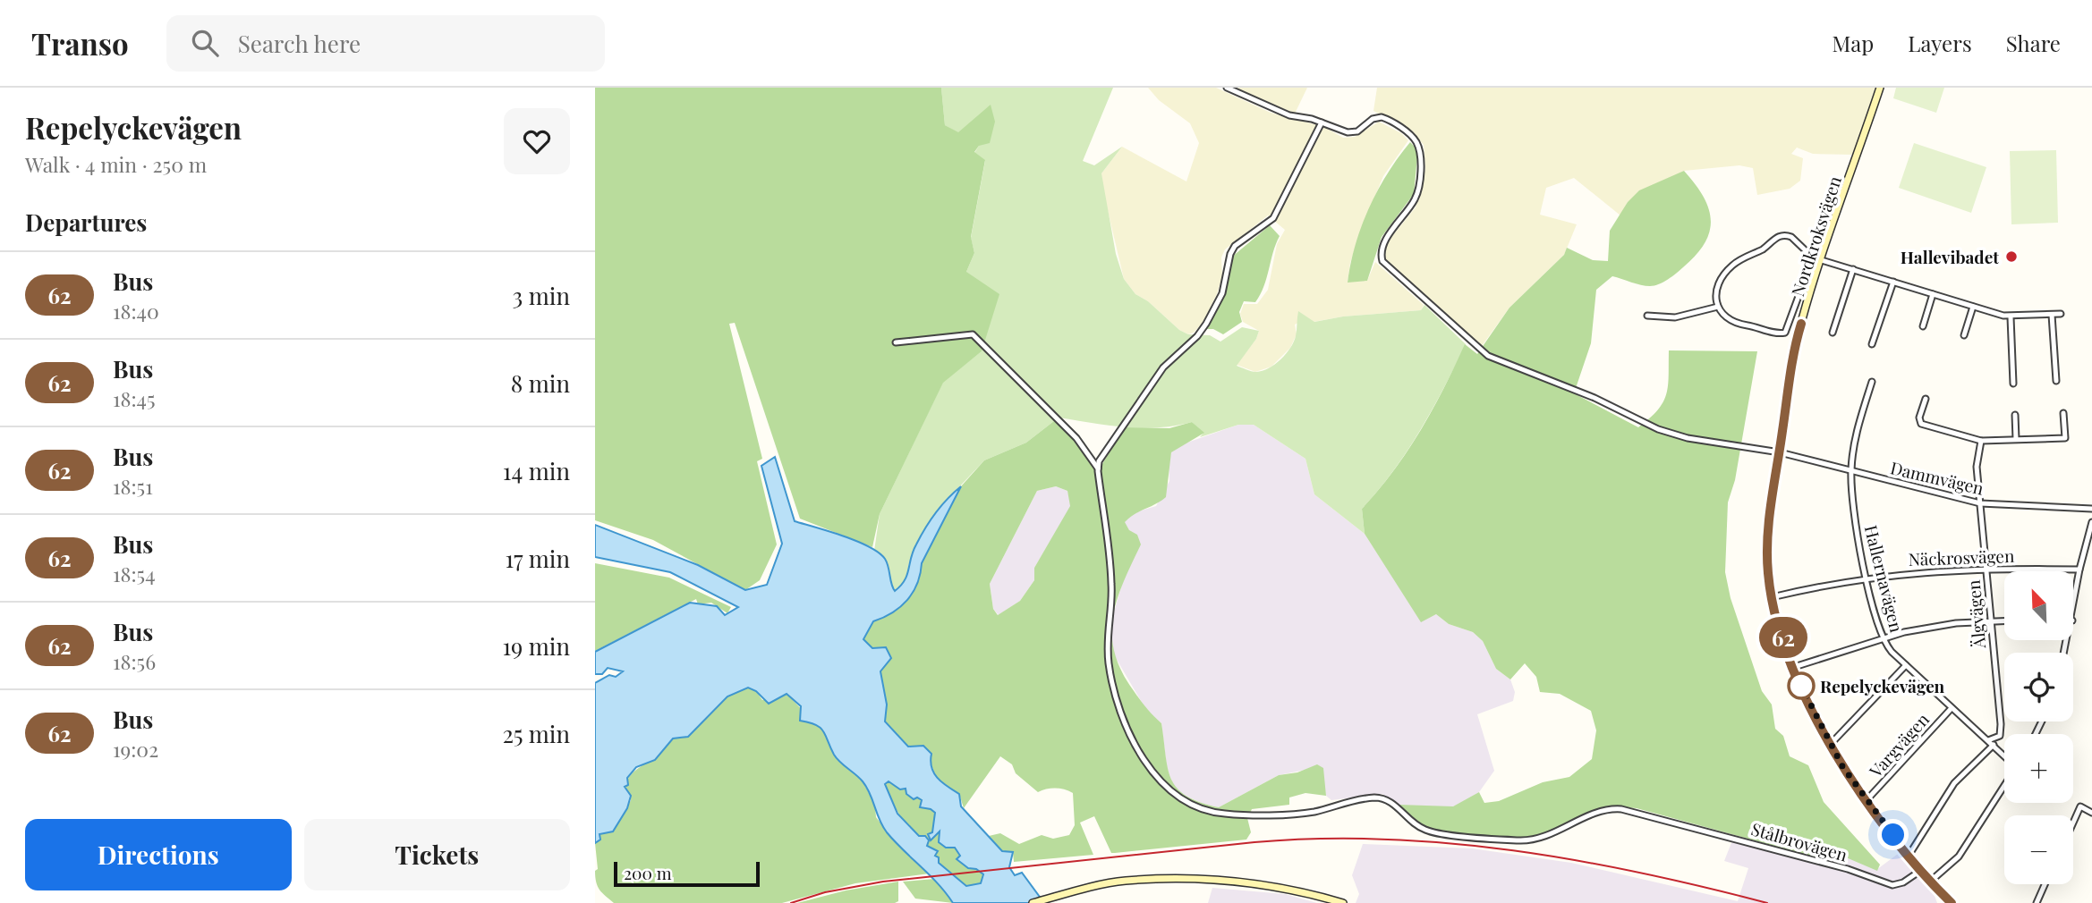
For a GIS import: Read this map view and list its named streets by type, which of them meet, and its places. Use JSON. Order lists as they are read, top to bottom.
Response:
{
  "streets": {
    "street": [
      "Nordkroksvägen",
      "Dammvägen",
      "Näckrosvägen",
      "Hallernavägen",
      "Älgvägen",
      "Vargvägen",
      "Stålbrovägen"
    ]
  },
  "crossings": [
    ["Nordkroksvägen", "Dammvägen"],
    ["Nordkroksvägen", "Näckrosvägen"],
    ["Nordkroksvägen", "Älgvägen"],
    ["Nordkroksvägen", "Vargvägen"],
    ["Nordkroksvägen", "Stålbrovägen"],
    ["Dammvägen", "Hallernavägen"],
    ["Dammvägen", "Älgvägen"],
    ["Näckrosvägen", "Hallernavägen"],
    ["Näckrosvägen", "Älgvägen"],
    ["Hallernavägen", "Älgvägen"],
    ["Hallernavägen", "Vargvägen"]
  ],
  "places": ["Hallevibadet", "Repelyckevägen"],
  "lines": ["bus line 62"],
  "scale_bar": "200 m",
  "north": "top left",
  "page": {
    "header": "Transo",
    "search": "Search here",
    "nav": ["Map", "Layers", "Share"],
    "heading": [
      ["Repelyckevägen", "Walk · 4 min · 250 m"],
      "Departures"
    ],
    "on_map": "62",
    "list": [
      {
        "mark": "62",
        "name": "Bus",
        "note": "18:40",
        "value": "3 min"
      },
      {
        "mark": "62",
        "name": "Bus",
        "note": "18:45",
        "value": "8 min"
      },
      {
        "mark": "62",
        "name": "Bus",
        "note": "18:51",
        "value": "14 min"
      },
      {
        "mark": "62",
        "name": "Bus",
        "note": "18:54",
        "value": "17 min"
      },
      {
        "mark": "62",
        "name": "Bus",
        "note": "18:56",
        "value": "19 min"
      },
      {
        "mark": "62",
        "name": "Bus",
        "note": "19:02",
        "value": "25 min"
      }
    ],
    "map_buttons": ["+", "−"],
    "buttons": ["Directions", "Tickets"],
    "scale": "200 m"
  }
}
